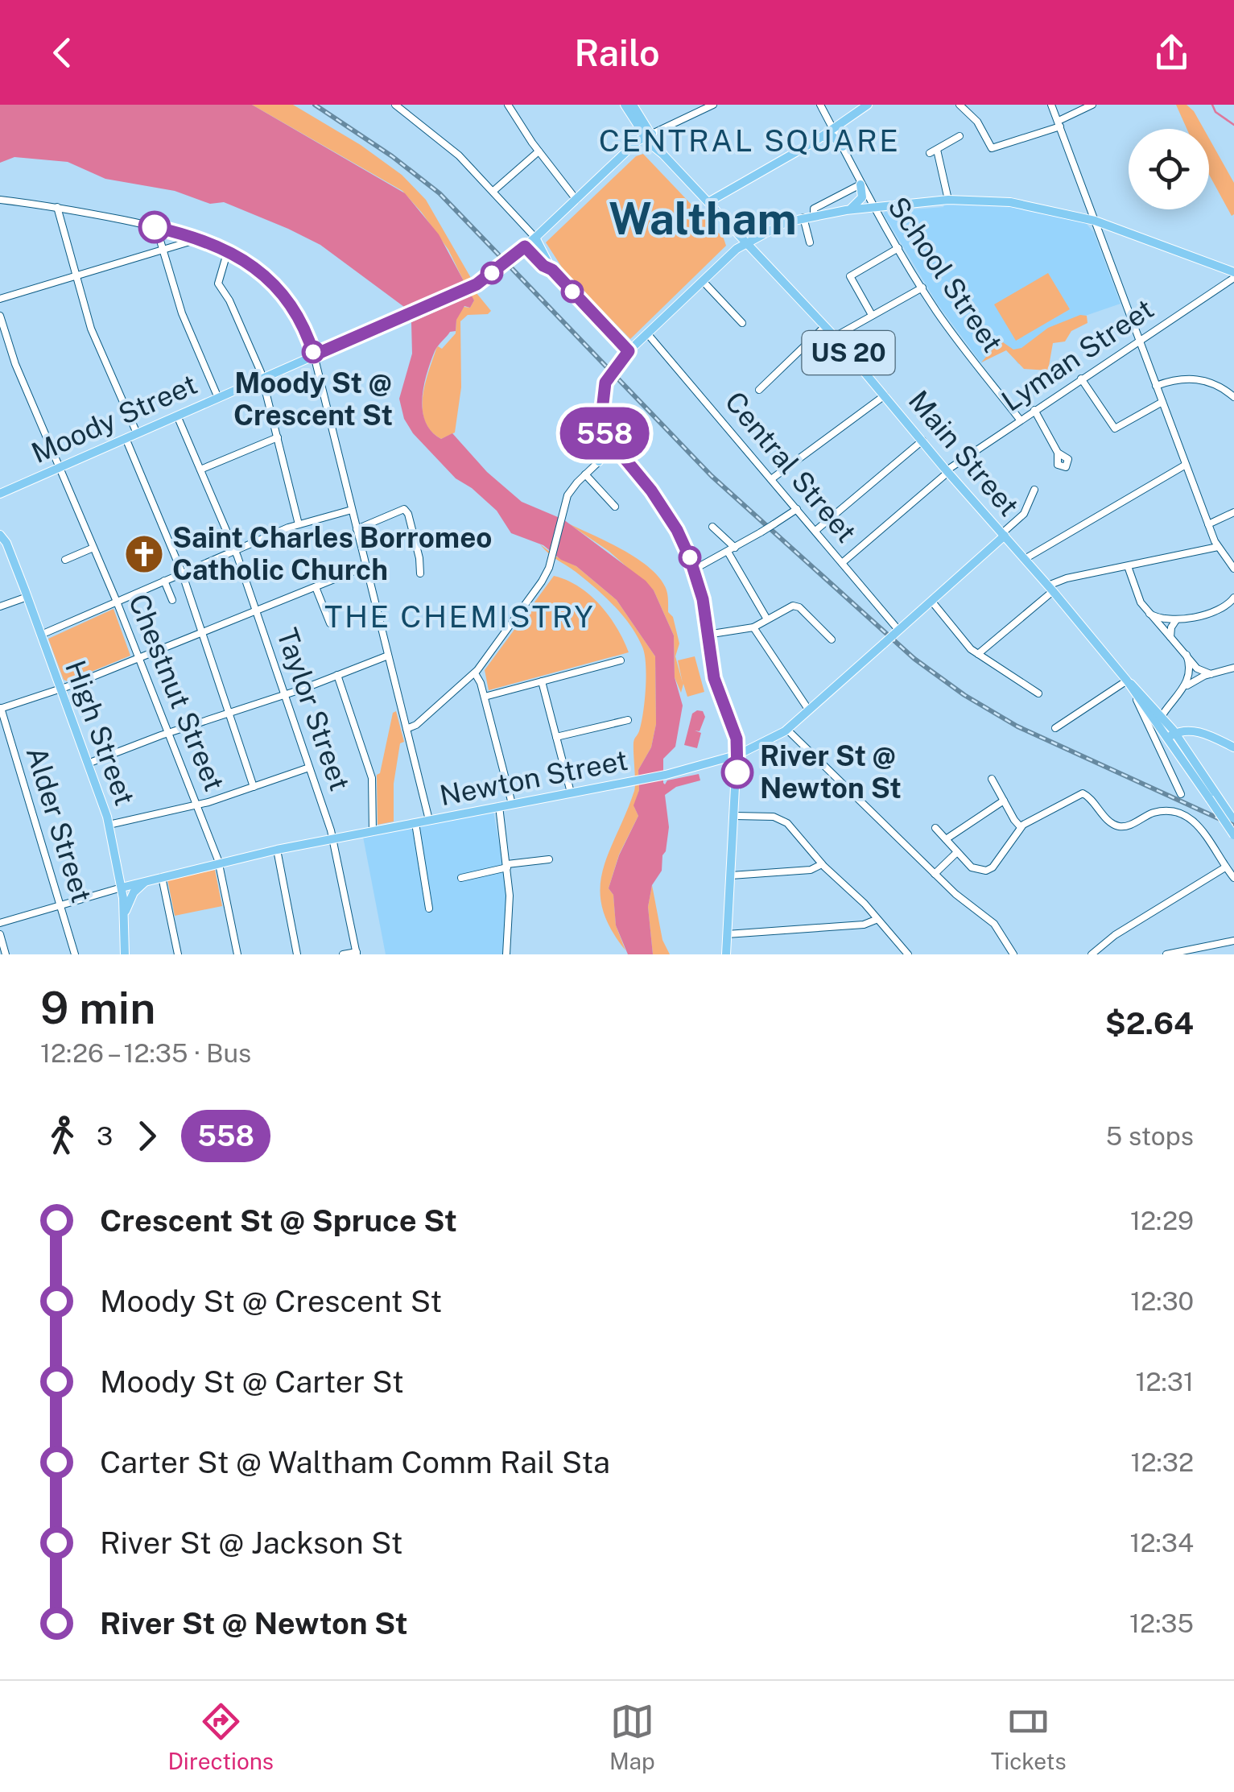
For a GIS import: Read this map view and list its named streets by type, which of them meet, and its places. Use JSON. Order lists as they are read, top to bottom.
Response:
{
  "streets": {
    "main road": [
      "US 20",
      "Moody Street",
      "Main Street",
      "High Street",
      "Newton Street"
    ],
    "street": [
      "School Street",
      "Lyman Street",
      "Central Street",
      "Chestnut Street",
      "Taylor Street",
      "Alder Street"
    ]
  },
  "crossings": [
    ["School Street", "Lyman Street"],
    ["Lyman Street", "Main Street"],
    ["Lyman Street", "Central Street"],
    ["Moody Street", "Main Street"],
    ["Moody Street", "Chestnut Street"],
    ["Moody Street", "Taylor Street"],
    ["Main Street", "Newton Street"],
    ["Central Street", "Newton Street"],
    ["Chestnut Street", "Newton Street"],
    ["Taylor Street", "Newton Street"],
    ["High Street", "Newton Street"],
    ["Newton Street", "Alder Street"]
  ],
  "districts": ["CENTRAL SQUARE", "Waltham", "THE CHEMISTRY"],
  "places": {
    "other": ["Moody St @ Crescent St", "River St @ Newton St"],
    "church": ["Saint Charles Borromeo Catholic Church"]
  },
  "lines": ["bus line 558"],
  "page": {
    "header": "Railo",
    "on_map": "558",
    "heading": ["9 min", "12:26 – 12:35 · Bus", "$2.64"],
    "legs": ["3", "558", "5 stops"],
    "list": [
      {
        "name": "Crescent St @ Spruce St",
        "value": "12:29"
      },
      {
        "name": "Moody St @ Crescent St",
        "value": "12:30"
      },
      {
        "name": "Moody St @ Carter St",
        "value": "12:31"
      },
      {
        "name": "Carter St @ Waltham Comm Rail Sta",
        "value": "12:32"
      },
      {
        "name": "River St @ Jackson St",
        "value": "12:34"
      },
      {
        "name": "River St @ Newton St",
        "value": "12:35"
      }
    ],
    "tabs": ["Directions", "Map", "Tickets"]
  }
}
